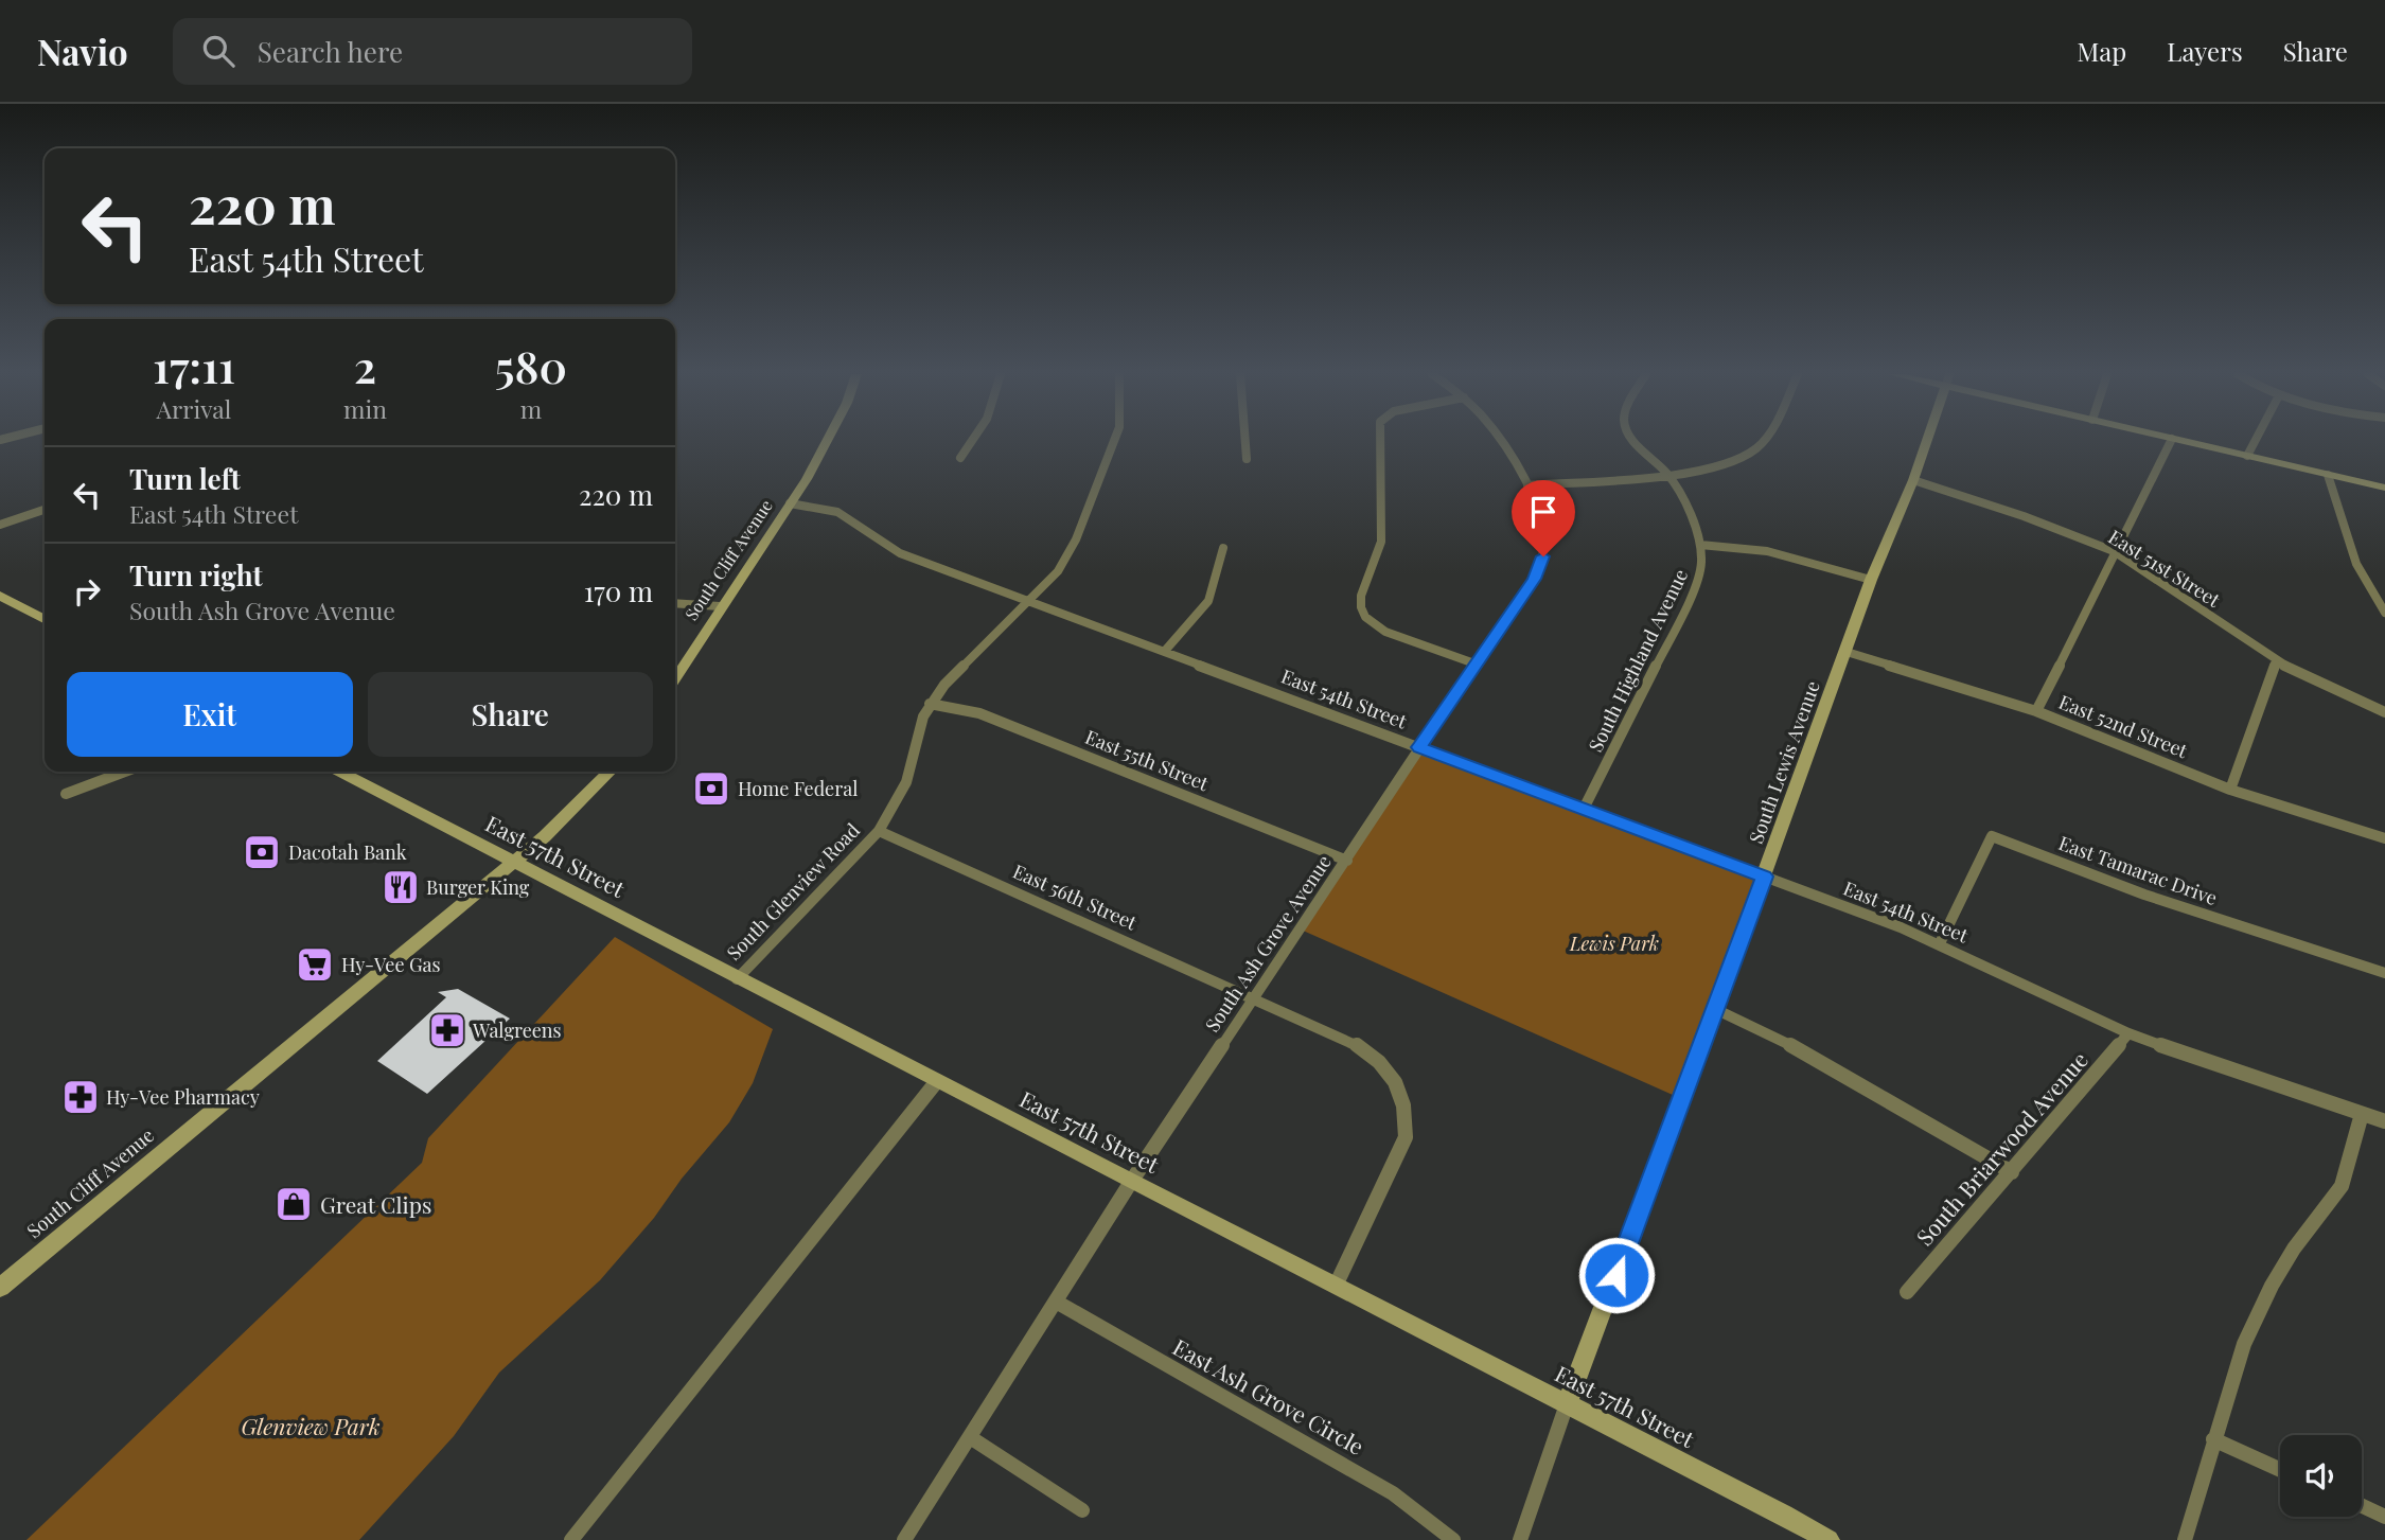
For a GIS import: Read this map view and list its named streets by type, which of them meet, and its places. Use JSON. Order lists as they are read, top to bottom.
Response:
{
  "streets": {
    "main road": ["South Cliff Avenue", "South Lewis Avenue", "East 57th Street"],
    "street": [
      "East 51st Street",
      "South Highland Avenue",
      "East 54th Street",
      "East 52nd Street",
      "East 55th Street",
      "East Tamarac Drive",
      "South Glenview Road",
      "East 56th Street",
      "South Ash Grove Avenue",
      "South Briarwood Avenue",
      "East Ash Grove Circle"
    ]
  },
  "crossings": [
    ["South Cliff Avenue", "East 54th Street"],
    ["South Cliff Avenue", "East 57th Street"],
    ["East 51st Street", "South Lewis Avenue"],
    ["South Highland Avenue", "East 54th Street"],
    ["East 54th Street", "South Lewis Avenue"],
    ["East 54th Street", "East Tamarac Drive"],
    ["East 54th Street", "South Glenview Road"],
    ["East 54th Street", "South Ash Grove Avenue"],
    ["East 54th Street", "South Briarwood Avenue"],
    ["East 52nd Street", "South Lewis Avenue"],
    ["East 55th Street", "South Glenview Road"],
    ["East 55th Street", "South Ash Grove Avenue"],
    ["South Lewis Avenue", "East 57th Street"],
    ["East 57th Street", "South Glenview Road"],
    ["East 57th Street", "East 56th Street"],
    ["East 57th Street", "South Ash Grove Avenue"],
    ["South Glenview Road", "East 56th Street"],
    ["East 56th Street", "South Ash Grove Avenue"],
    ["South Ash Grove Avenue", "East Ash Grove Circle"]
  ],
  "parks": ["Lewis Park", "Glenview Park"],
  "places": {
    "bank": ["Home Federal", "Dacotah Bank"],
    "restaurant": ["Burger King"],
    "supermarket": ["Hy-Vee Gas"],
    "pharmacy": ["Walgreens", "Hy-Vee Pharmacy"],
    "shop": ["Great Clips"]
  },
  "page": {
    "header": "Navio",
    "search": "Search here",
    "nav": ["Map", "Layers", "Share"],
    "turn": ["220 m", "East 54th Street"],
    "eta": [
      "17:11",
      "Arrival",
      "2",
      "min",
      "580",
      "m"
    ],
    "list": [
      {
        "name": "Turn left",
        "note": "East 54th Street",
        "value": "220 m"
      },
      {
        "name": "Turn right",
        "note": "South Ash Grove Avenue",
        "value": "170 m"
      }
    ],
    "buttons": ["Exit", "Share"]
  }
}
